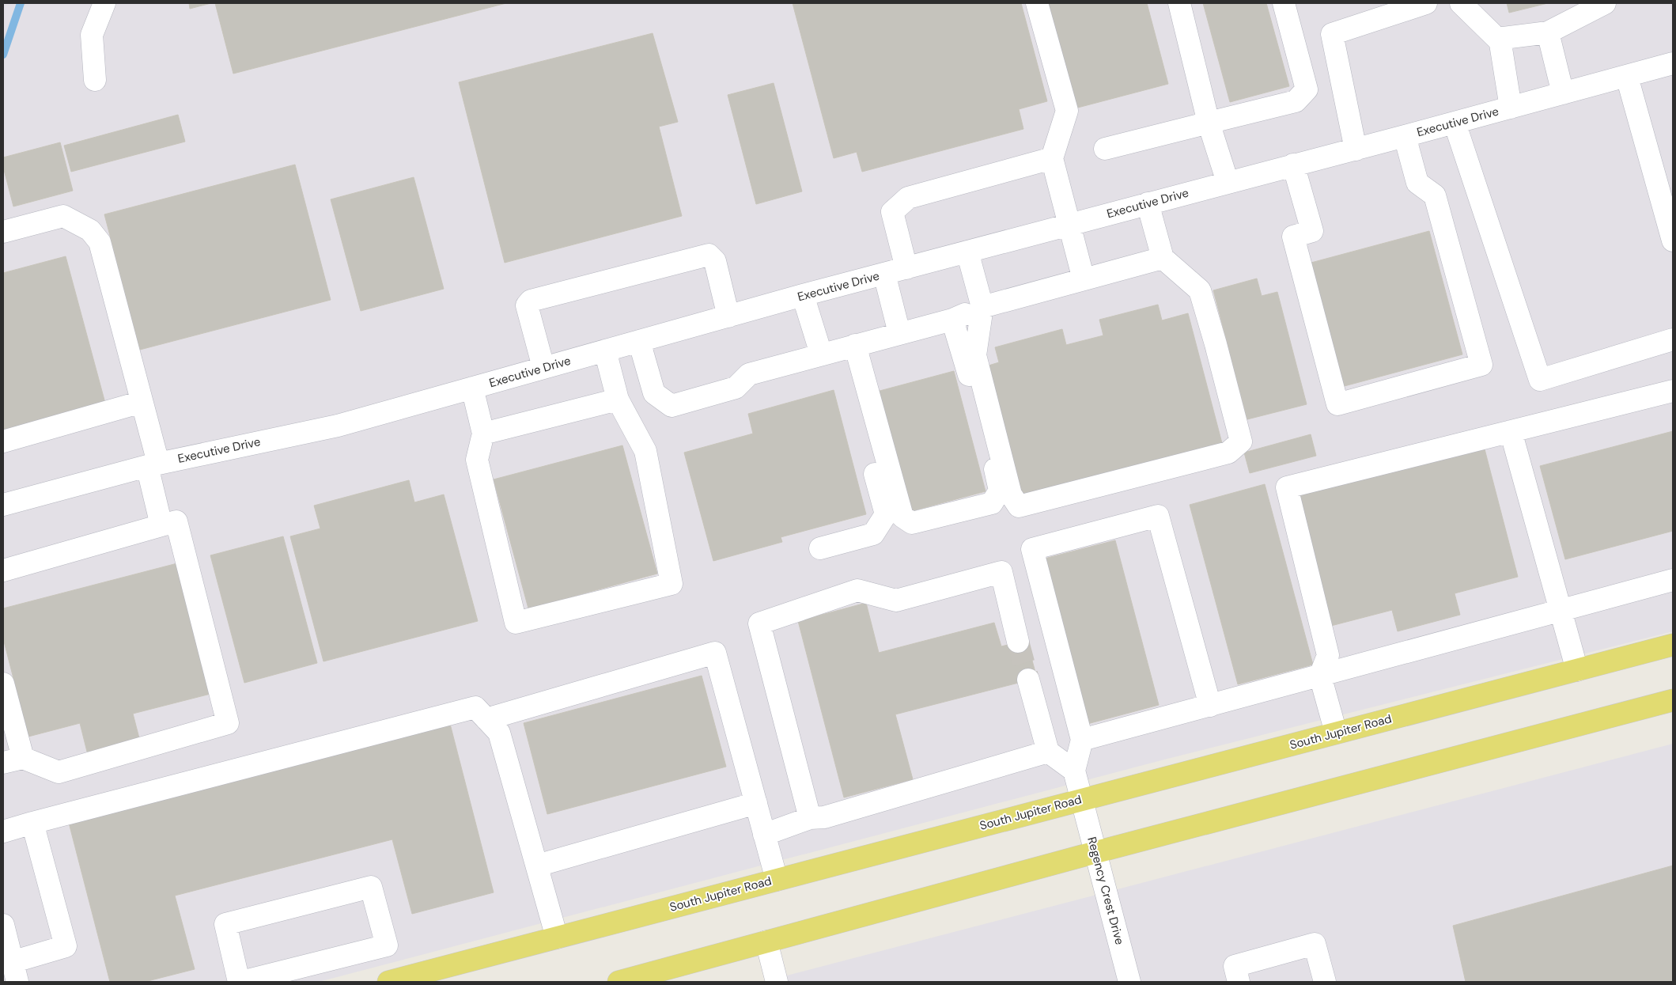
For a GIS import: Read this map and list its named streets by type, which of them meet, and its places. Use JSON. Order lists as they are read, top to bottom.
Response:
{
  "streets": {
    "main road": ["South Jupiter Road"],
    "street": ["Executive Drive", "Regency Crest Drive"]
  },
  "crossings": [
    ["South Jupiter Road", "Regency Crest Drive"]
  ]
}
